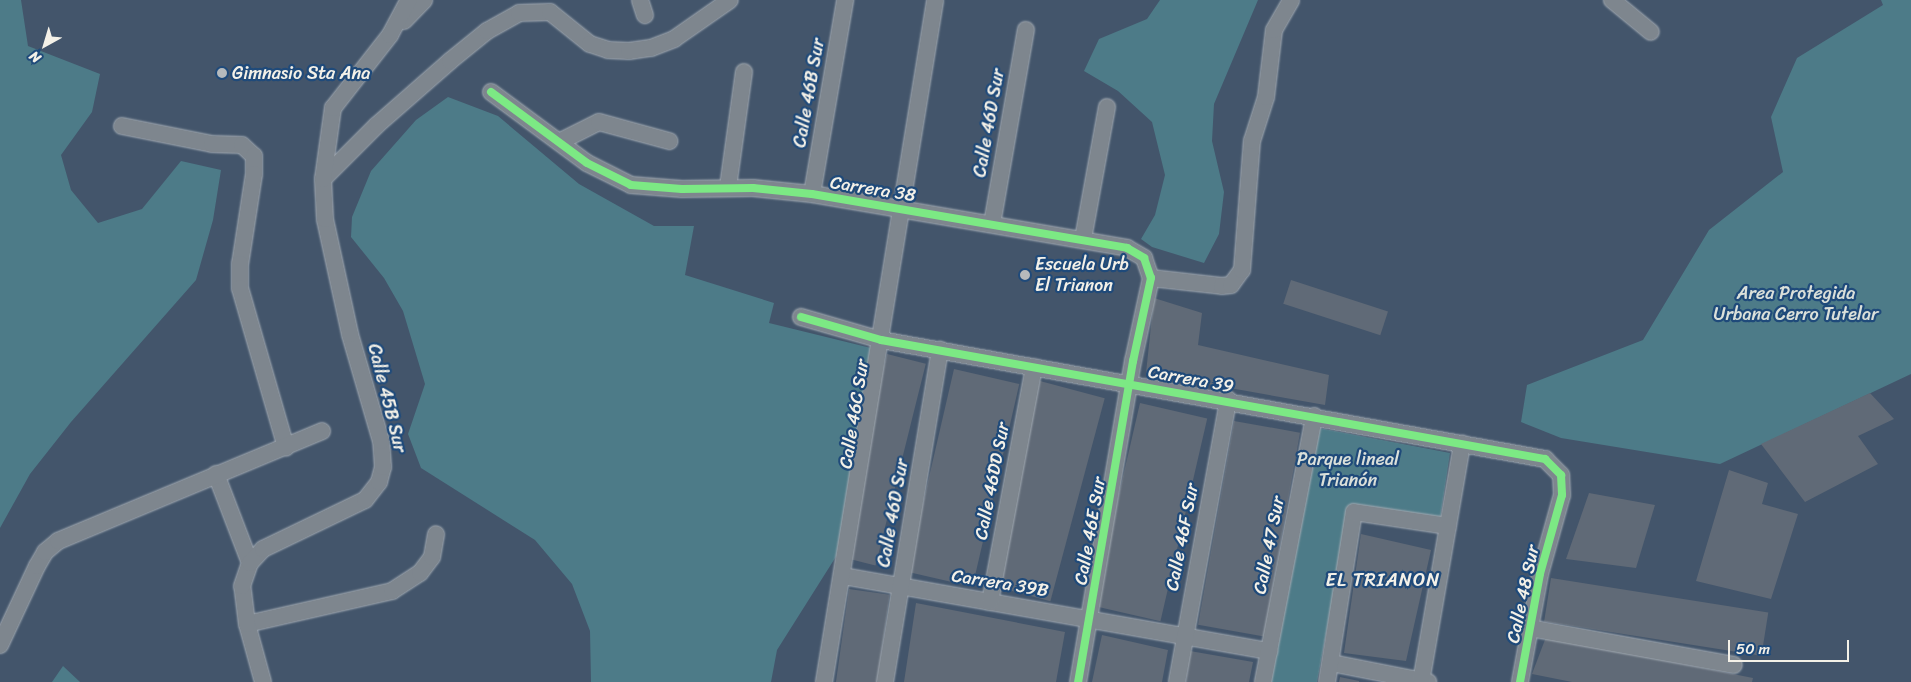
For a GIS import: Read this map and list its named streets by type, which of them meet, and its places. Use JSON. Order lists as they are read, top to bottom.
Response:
{
  "streets": {
    "street": [
      "Calle 46B Sur",
      "Calle 46D Sur",
      "Carrera 38",
      "Carrera 39",
      "Calle 45B Sur",
      "Calle 46C Sur",
      "Calle 46DD Sur",
      "Calle 46E Sur",
      "Calle 46F Sur",
      "Calle 47 Sur",
      "Carrera 39B",
      "Calle 48 Sur"
    ]
  },
  "crossings": [
    ["Calle 46B Sur", "Carrera 38"],
    ["Calle 46D Sur", "Carrera 38"],
    ["Calle 46D Sur", "Carrera 39"],
    ["Calle 46D Sur", "Carrera 39B"],
    ["Carrera 38", "Calle 46C Sur"],
    ["Carrera 39", "Calle 46C Sur"],
    ["Carrera 39", "Calle 46DD Sur"],
    ["Carrera 39", "Calle 46E Sur"],
    ["Carrera 39", "Calle 46F Sur"],
    ["Carrera 39", "Calle 47 Sur"],
    ["Carrera 39", "Calle 48 Sur"],
    ["Calle 46C Sur", "Carrera 39B"],
    ["Calle 46DD Sur", "Carrera 39B"],
    ["Calle 46E Sur", "Carrera 39B"],
    ["Calle 46F Sur", "Carrera 39B"],
    ["Calle 47 Sur", "Carrera 39B"]
  ],
  "districts": ["EL TRIANON"],
  "parks": ["Area Protegida Urbana Cerro Tutelar", "Parque lineal Trianón"],
  "places": ["Gimnasio Sta Ana", "Escuela Urb El Trianon"],
  "scale_bar": "50 m",
  "north": "bottom left"
}
